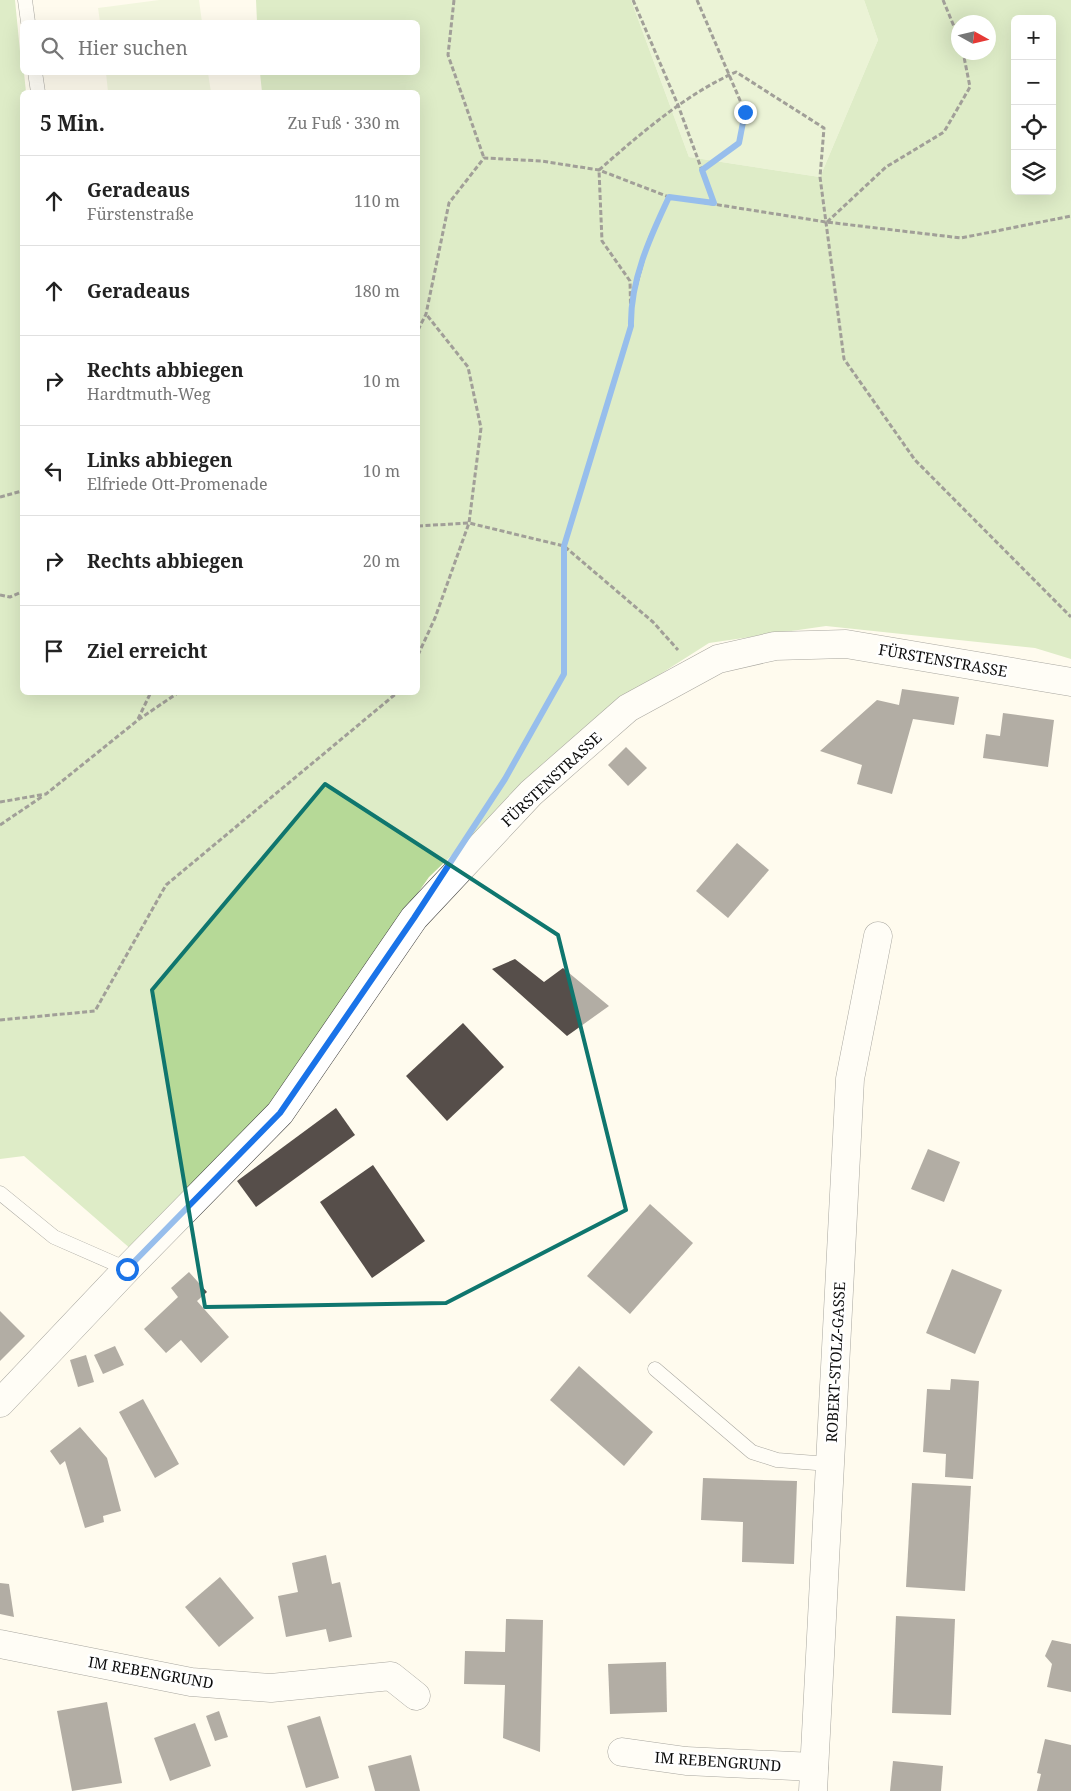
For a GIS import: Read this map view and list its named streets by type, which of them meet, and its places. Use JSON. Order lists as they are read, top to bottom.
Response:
{
  "streets": {
    "street": ["FÜRSTENSTRASSE", "ROBERT-STOLZ-GASSE", "IM REBENGRUND"]
  },
  "crossings": [
    ["ROBERT-STOLZ-GASSE", "IM REBENGRUND"]
  ],
  "north": "right",
  "page": {
    "map_buttons": ["+", "−"],
    "search": "Hier suchen",
    "heading": ["5 Min.", "Zu Fuß · 330 m"],
    "list": [
      ["Geradeaus", "Fürstenstraße", "110 m"],
      ["Geradeaus", "180 m"],
      ["Rechts abbiegen", "Hardtmuth-Weg", "10 m"],
      ["Links abbiegen", "Elfriede Ott-Promenade", "10 m"],
      ["Rechts abbiegen", "20 m"],
      "Ziel erreicht"
    ]
  }
}
